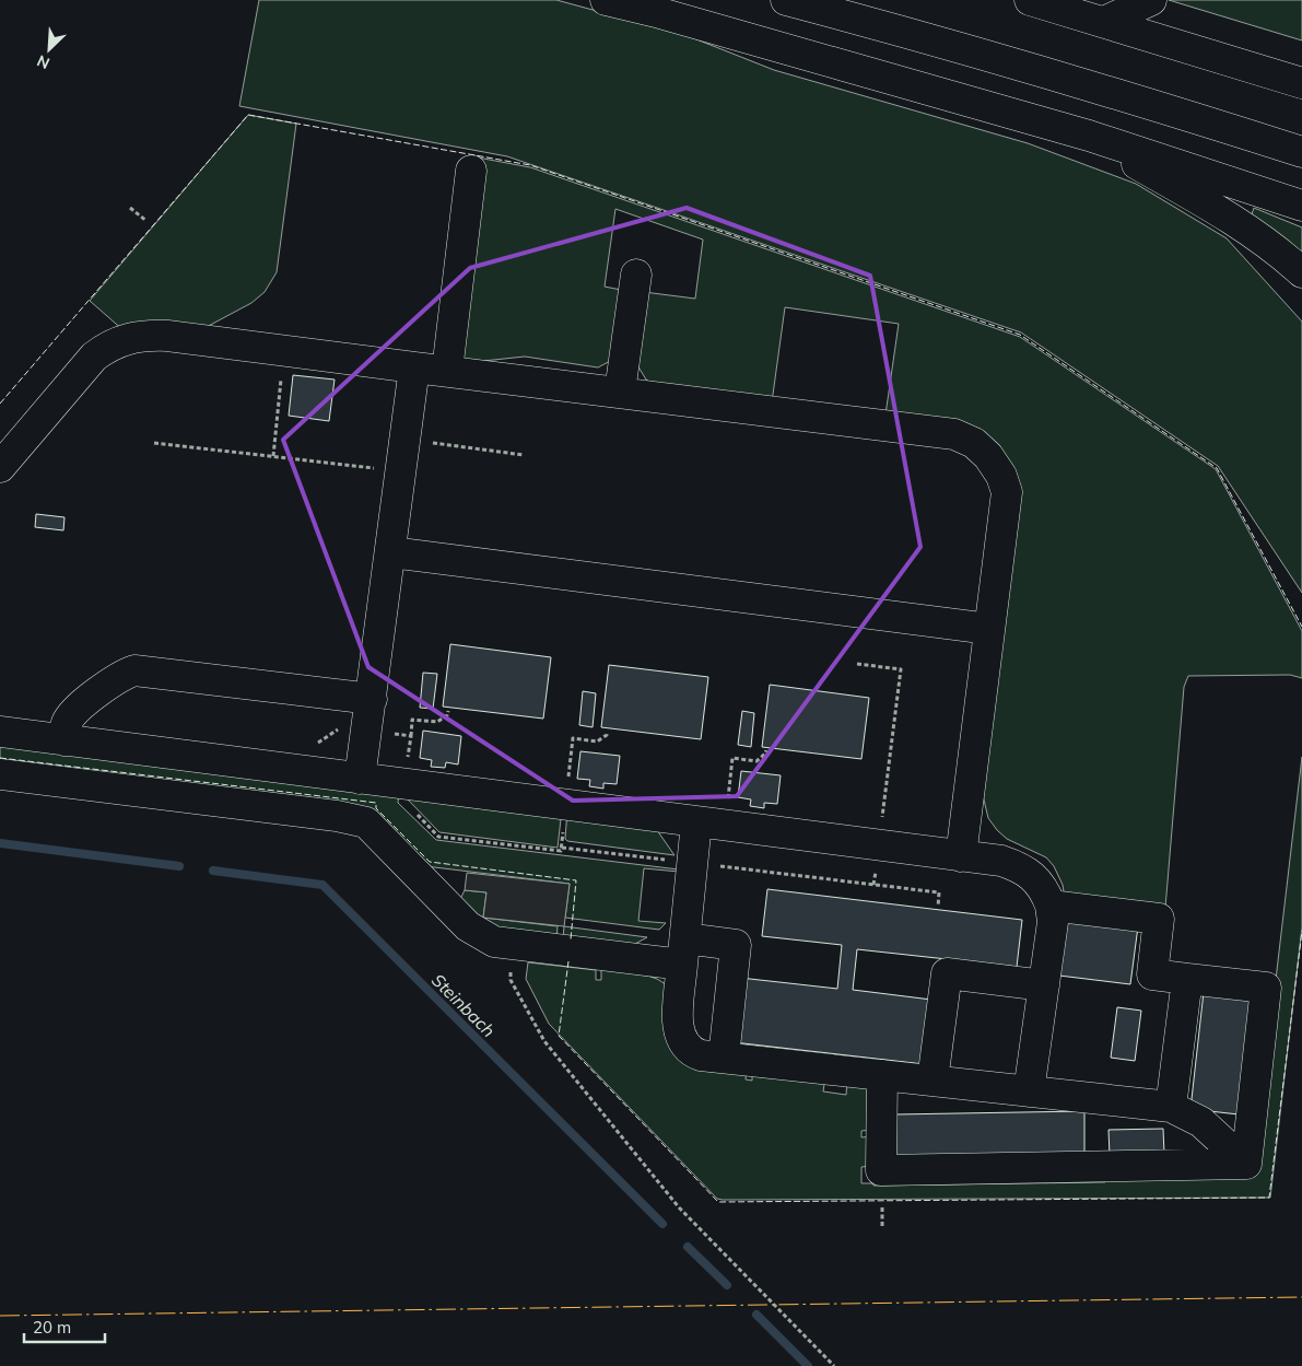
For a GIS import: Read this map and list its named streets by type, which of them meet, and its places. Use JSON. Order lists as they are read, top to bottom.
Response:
{
  "water": ["Steinbach"],
  "scale_bar": "20 m",
  "north": "bottom left"
}
